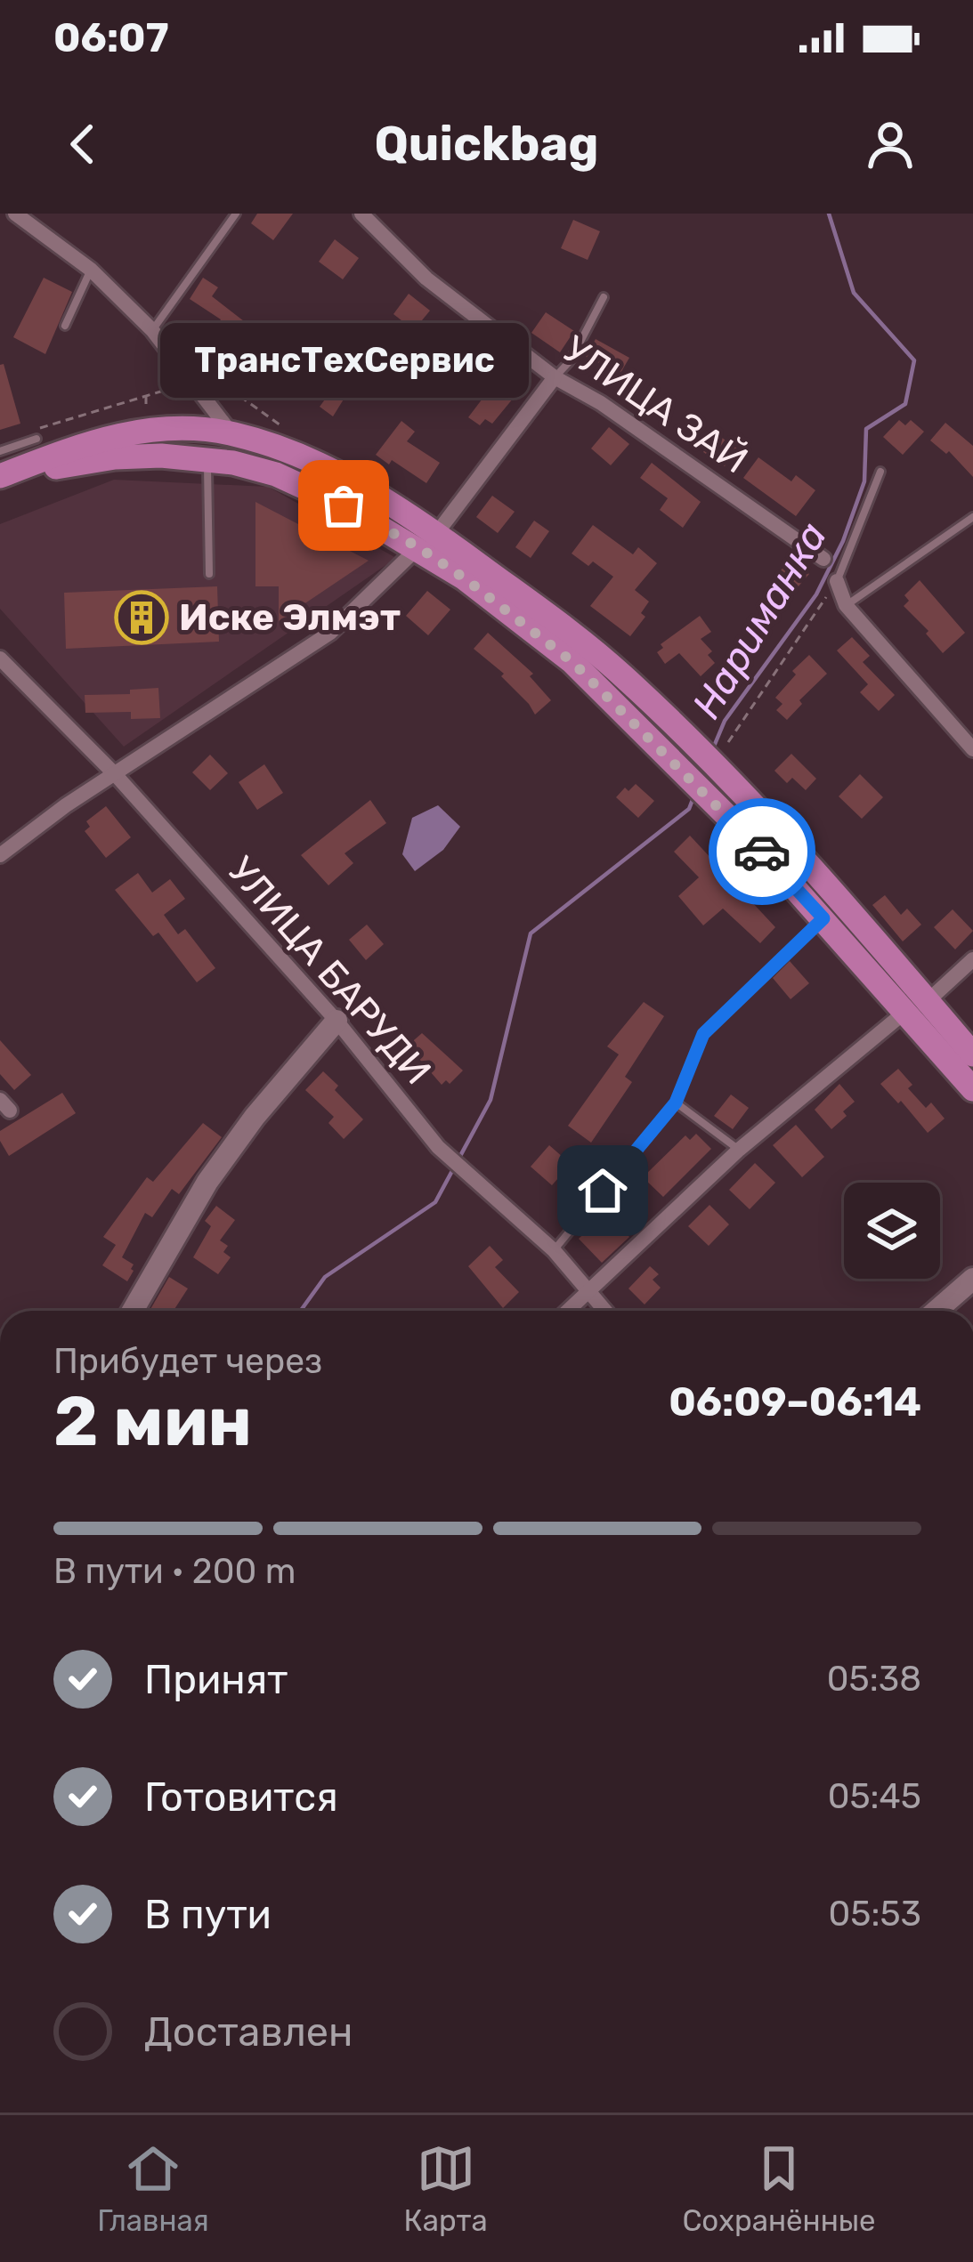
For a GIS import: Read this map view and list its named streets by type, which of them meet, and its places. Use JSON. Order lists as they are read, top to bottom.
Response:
{
  "streets": {
    "street": ["УЛИЦА ЗАЙ", "УЛИЦА БАРУДИ"]
  },
  "water": ["Нариманка"],
  "places": {
    "other": ["ТрансТехСервис"],
    "building": ["Иске Элмэт"]
  },
  "page": {
    "status": "06:07",
    "header": "Quickbag",
    "bubble": "ТрансТехСервис",
    "heading": ["2 мин", "Прибудет через", "06:09–06:14"],
    "bar": "В пути · 200 m",
    "list": [
      ["Принят", "05:38"],
      ["Готовится", "05:45"],
      ["В пути", "05:53"],
      "Доставлен"
    ],
    "tabs": ["Главная", "Карта", "Сохранённые"]
  }
}
